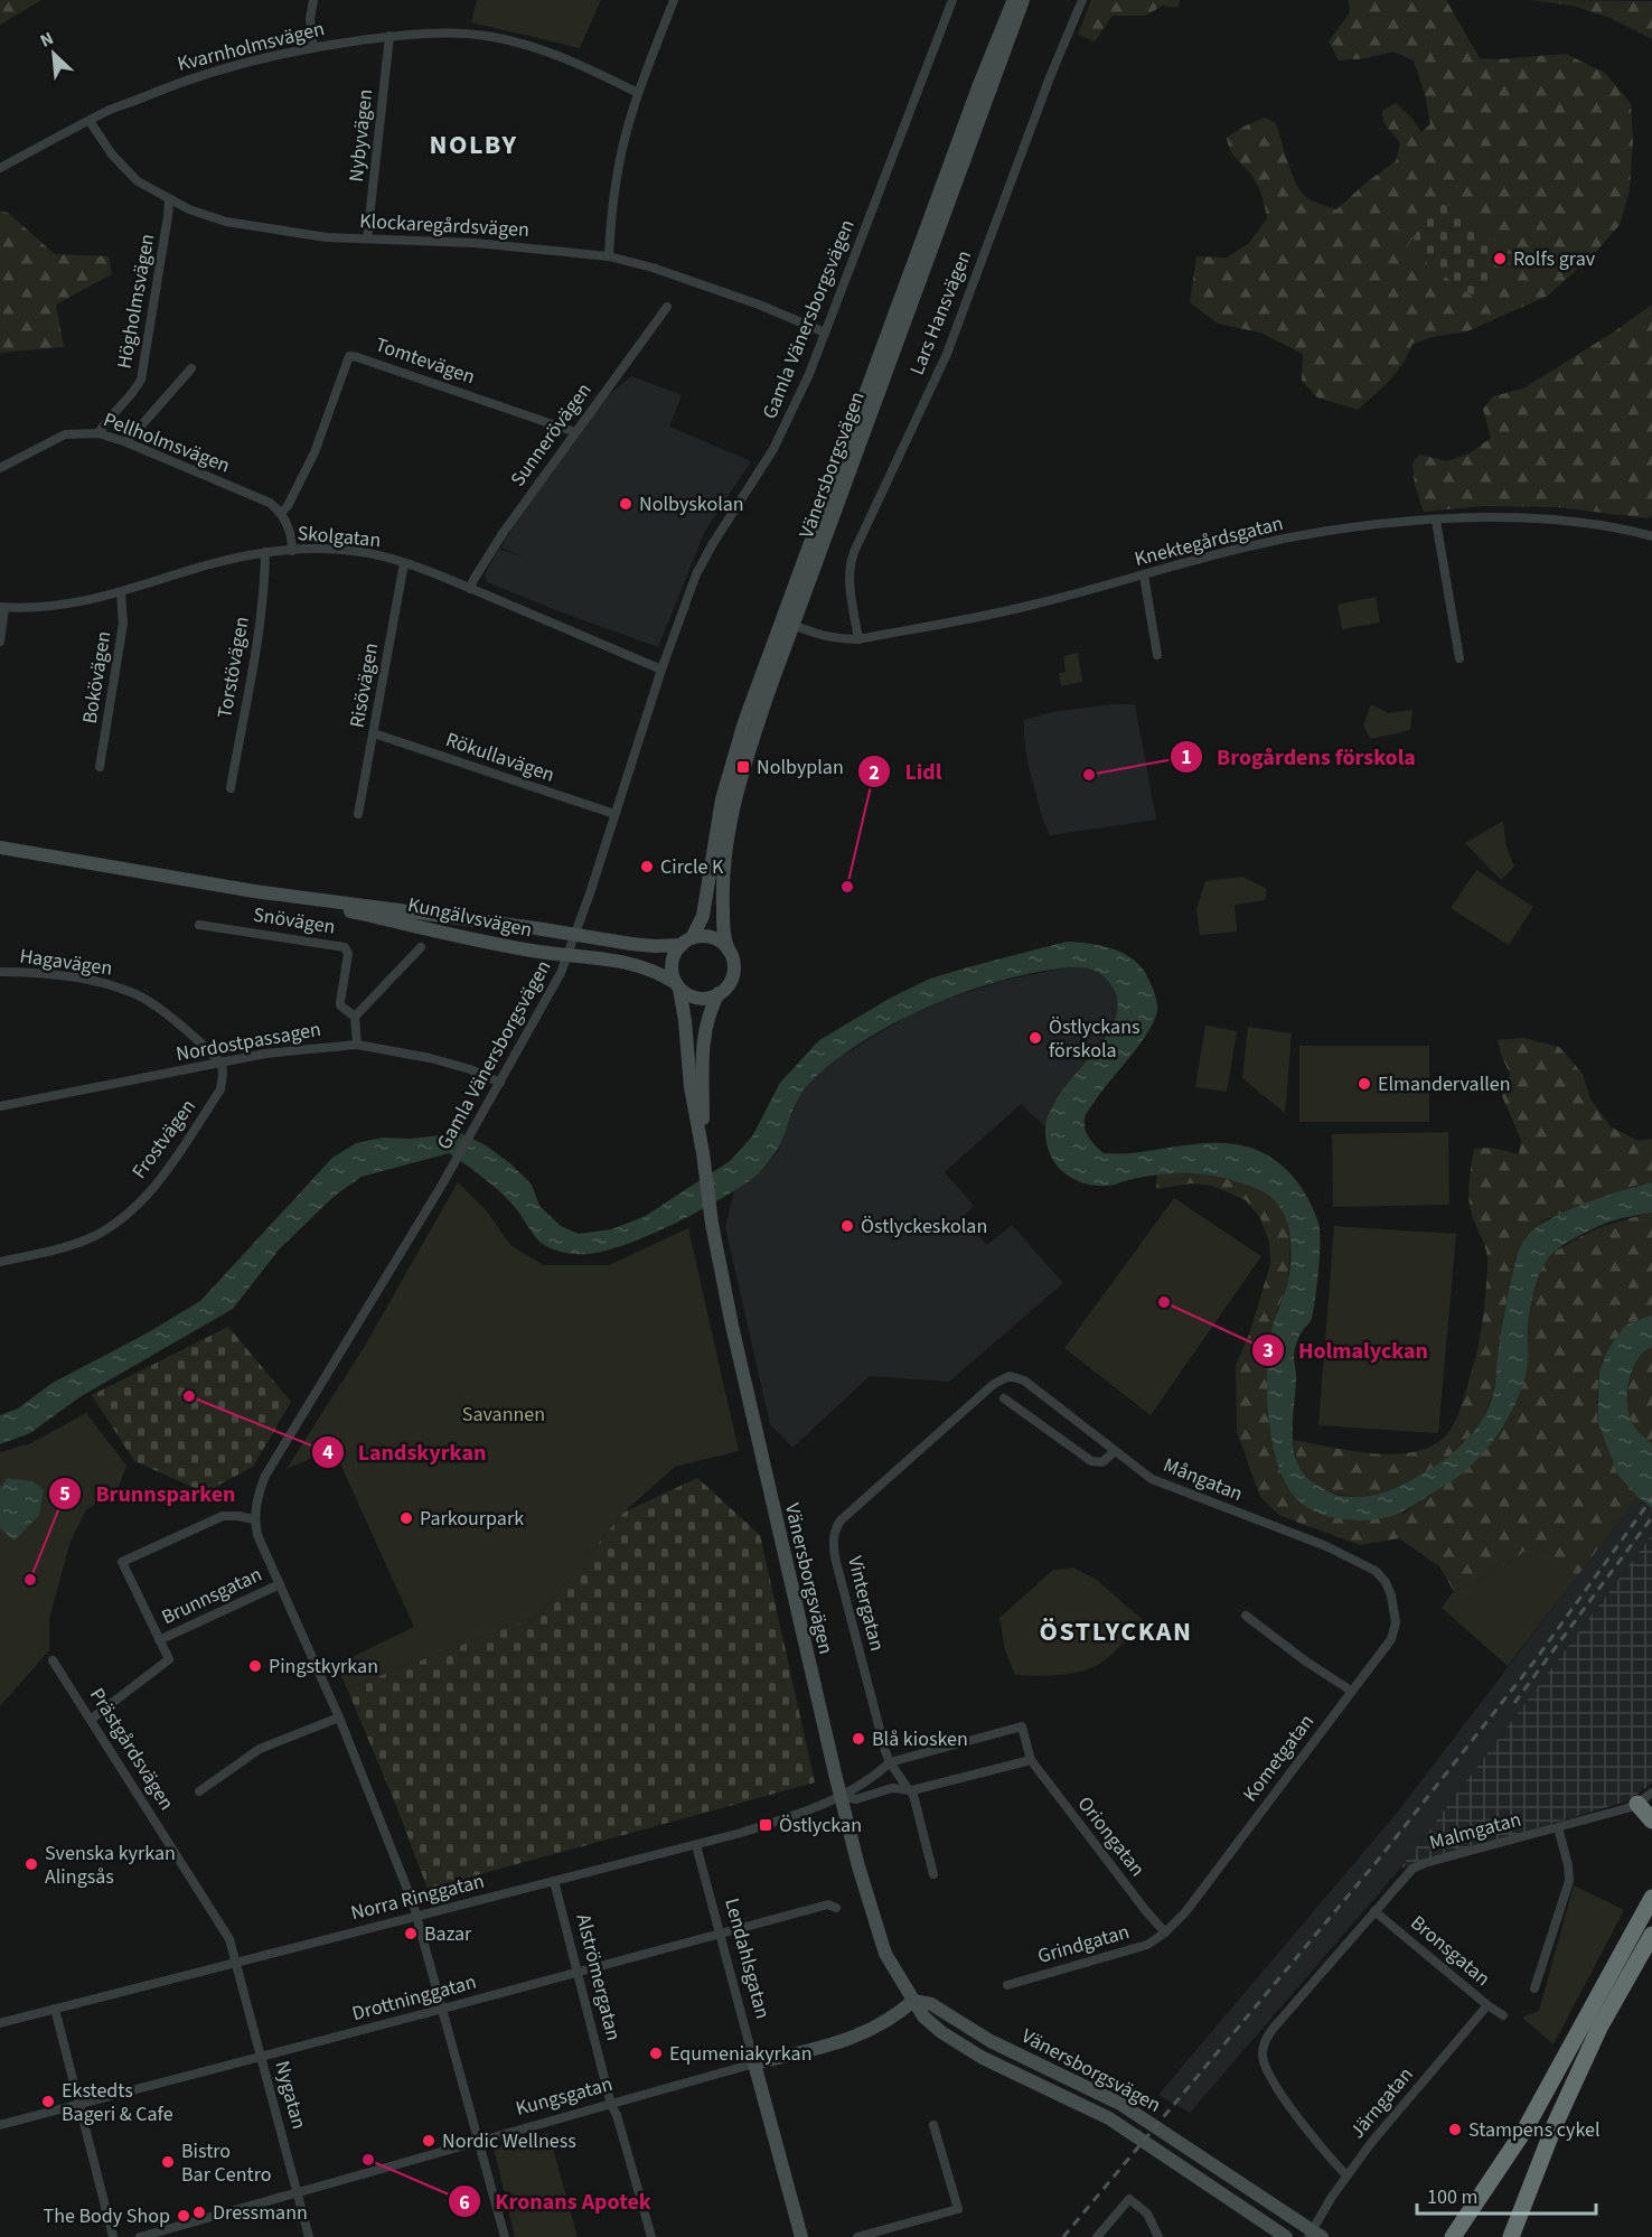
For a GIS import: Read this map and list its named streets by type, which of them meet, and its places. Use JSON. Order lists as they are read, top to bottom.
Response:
{
  "streets": {
    "main road": [
      "Vänersborgsvägen",
      "Kungälvsvägen",
      "Lendahlsgatan",
      "Kungsgatan"
    ],
    "street": [
      "Kvarnholmsvägen",
      "Nybyvägen",
      "Klockaregårdsvägen",
      "Högholmsvägen",
      "Lars Hansvägen",
      "Gamla Vänersborgsvägen",
      "Tomtevägen",
      "Sunnerövägen",
      "Pellholmsvägen",
      "Skolgatan",
      "Knektegårdsgatan",
      "Torstövägen",
      "Bokövägen",
      "Risövägen",
      "Rökullavägen",
      "Snövägen",
      "Hagavägen",
      "Nordostpassagen",
      "Frostvägen",
      "Mångatan",
      "Brunnsgatan",
      "Vintergatan",
      "Prästgårdsvägen",
      "Kometgatan",
      "Malmgatan",
      "Oriongatan",
      "Norra Ringgatan",
      "Grindgatan",
      "Bronsgatan",
      "Alströmergatan",
      "Drottninggatan",
      "Nygatan",
      "Järngatan"
    ]
  },
  "crossings": [
    ["Kvarnholmsvägen", "Nybyvägen"],
    ["Kvarnholmsvägen", "Klockaregårdsvägen"],
    ["Nybyvägen", "Klockaregårdsvägen"],
    ["Klockaregårdsvägen", "Högholmsvägen"],
    ["Klockaregårdsvägen", "Gamla Vänersborgsvägen"],
    ["Högholmsvägen", "Pellholmsvägen"],
    ["Lars Hansvägen", "Knektegårdsgatan"],
    ["Gamla Vänersborgsvägen", "Skolgatan"],
    ["Gamla Vänersborgsvägen", "Rökullavägen"],
    ["Gamla Vänersborgsvägen", "Kungälvsvägen"],
    ["Gamla Vänersborgsvägen", "Nordostpassagen"],
    ["Gamla Vänersborgsvägen", "Brunnsgatan"],
    ["Gamla Vänersborgsvägen", "Norra Ringgatan"],
    ["Gamla Vänersborgsvägen", "Drottninggatan"],
    ["Gamla Vänersborgsvägen", "Kungsgatan"],
    ["Tomtevägen", "Sunnerövägen"],
    ["Tomtevägen", "Pellholmsvägen"],
    ["Sunnerövägen", "Skolgatan"],
    ["Vänersborgsvägen", "Knektegårdsgatan"],
    ["Vänersborgsvägen", "Kungälvsvägen"],
    ["Vänersborgsvägen", "Oriongatan"],
    ["Vänersborgsvägen", "Norra Ringgatan"],
    ["Vänersborgsvägen", "Kungsgatan"],
    ["Vänersborgsvägen", "Järngatan"],
    ["Skolgatan", "Torstövägen"],
    ["Skolgatan", "Bokövägen"],
    ["Skolgatan", "Risövägen"],
    ["Risövägen", "Rökullavägen"],
    ["Snövägen", "Nordostpassagen"],
    ["Hagavägen", "Nordostpassagen"],
    ["Hagavägen", "Frostvägen"],
    ["Nordostpassagen", "Frostvägen"],
    ["Mångatan", "Vintergatan"],
    ["Mångatan", "Kometgatan"],
    ["Vintergatan", "Oriongatan"],
    ["Prästgårdsvägen", "Norra Ringgatan"],
    ["Prästgårdsvägen", "Nygatan"],
    ["Kometgatan", "Oriongatan"],
    ["Kometgatan", "Grindgatan"],
    ["Malmgatan", "Bronsgatan"],
    ["Malmgatan", "Järngatan"],
    ["Oriongatan", "Norra Ringgatan"],
    ["Oriongatan", "Grindgatan"],
    ["Norra Ringgatan", "Lendahlsgatan"],
    ["Norra Ringgatan", "Alströmergatan"],
    ["Norra Ringgatan", "Nygatan"],
    ["Bronsgatan", "Järngatan"],
    ["Lendahlsgatan", "Drottninggatan"],
    ["Lendahlsgatan", "Kungsgatan"],
    ["Alströmergatan", "Drottninggatan"],
    ["Alströmergatan", "Kungsgatan"],
    ["Drottninggatan", "Nygatan"],
    ["Nygatan", "Kungsgatan"]
  ],
  "districts": ["NOLBY", "ÖSTLYCKAN"],
  "parks": ["Savannen"],
  "places": {
    "other": [
      "Rolfs grav",
      "Nolbyskolan",
      "Brogårdens förskola",
      "Circle K",
      "Lidl",
      "Östlyckans förskola",
      "Elmandervallen",
      "Östlyckeskolan",
      "Holmalyckan",
      "Landskyrkan",
      "Parkourpark",
      "Brunnsparken",
      "Pingstkyrkan",
      "Blå kiosken",
      "Svenska kyrkan Alingsås",
      "Bazar",
      "Equmeniakyrkan",
      "Ekstedts Bageri & Cafe",
      "Stampens cykel",
      "Nordic Wellness",
      "Kronans Apotek",
      "Bistro Bar Centro",
      "Dressmann",
      "The Body Shop"
    ],
    "transit": ["Nolbyplan", "Östlyckan"]
  },
  "scale_bar": "100 m",
  "north": "top left"
}
